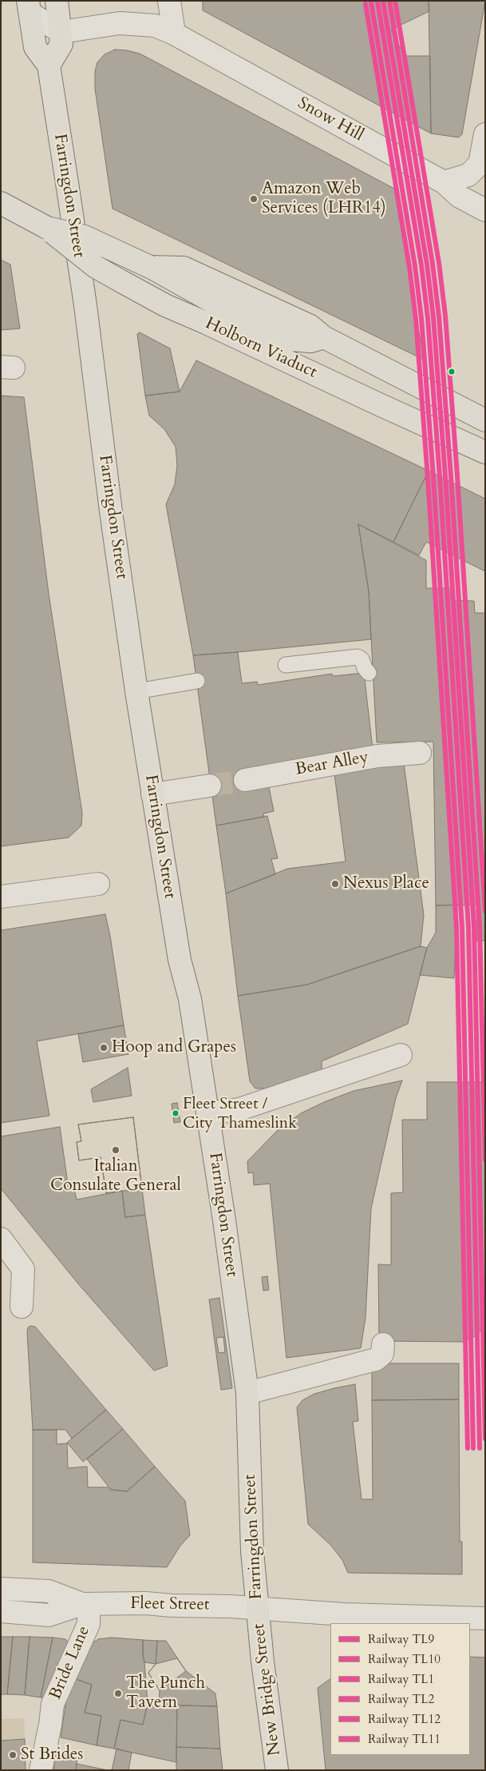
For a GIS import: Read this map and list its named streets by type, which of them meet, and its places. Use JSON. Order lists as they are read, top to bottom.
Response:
{
  "streets": {
    "main road": ["Farringdon Street", "Holborn Viaduct", "New Bridge Street"],
    "street": [
      "Snow Hill",
      "Bear Alley",
      "Fleet Street",
      "Bride Lane"
    ]
  },
  "crossings": [
    ["Farringdon Street", "Fleet Street"],
    ["Farringdon Street", "New Bridge Street"],
    ["Fleet Street", "Bride Lane"],
    ["Fleet Street", "New Bridge Street"]
  ],
  "places": [
    "Amazon Web Services (LHR14)",
    "Nexus Place",
    "Hoop and Grapes",
    "Fleet Street / City Thameslink",
    "Italian Consulate General",
    "The Punch Tavern",
    "St Brides"
  ],
  "lines": [
    "rail line TL9",
    "rail line TL1",
    "rail line TL12",
    "rail line TL10",
    "rail line TL2",
    "rail line TL11"
  ],
  "legend": [
    "Railway TL9",
    "Railway TL10",
    "Railway TL1",
    "Railway TL2",
    "Railway TL12",
    "Railway TL11"
  ]
}
